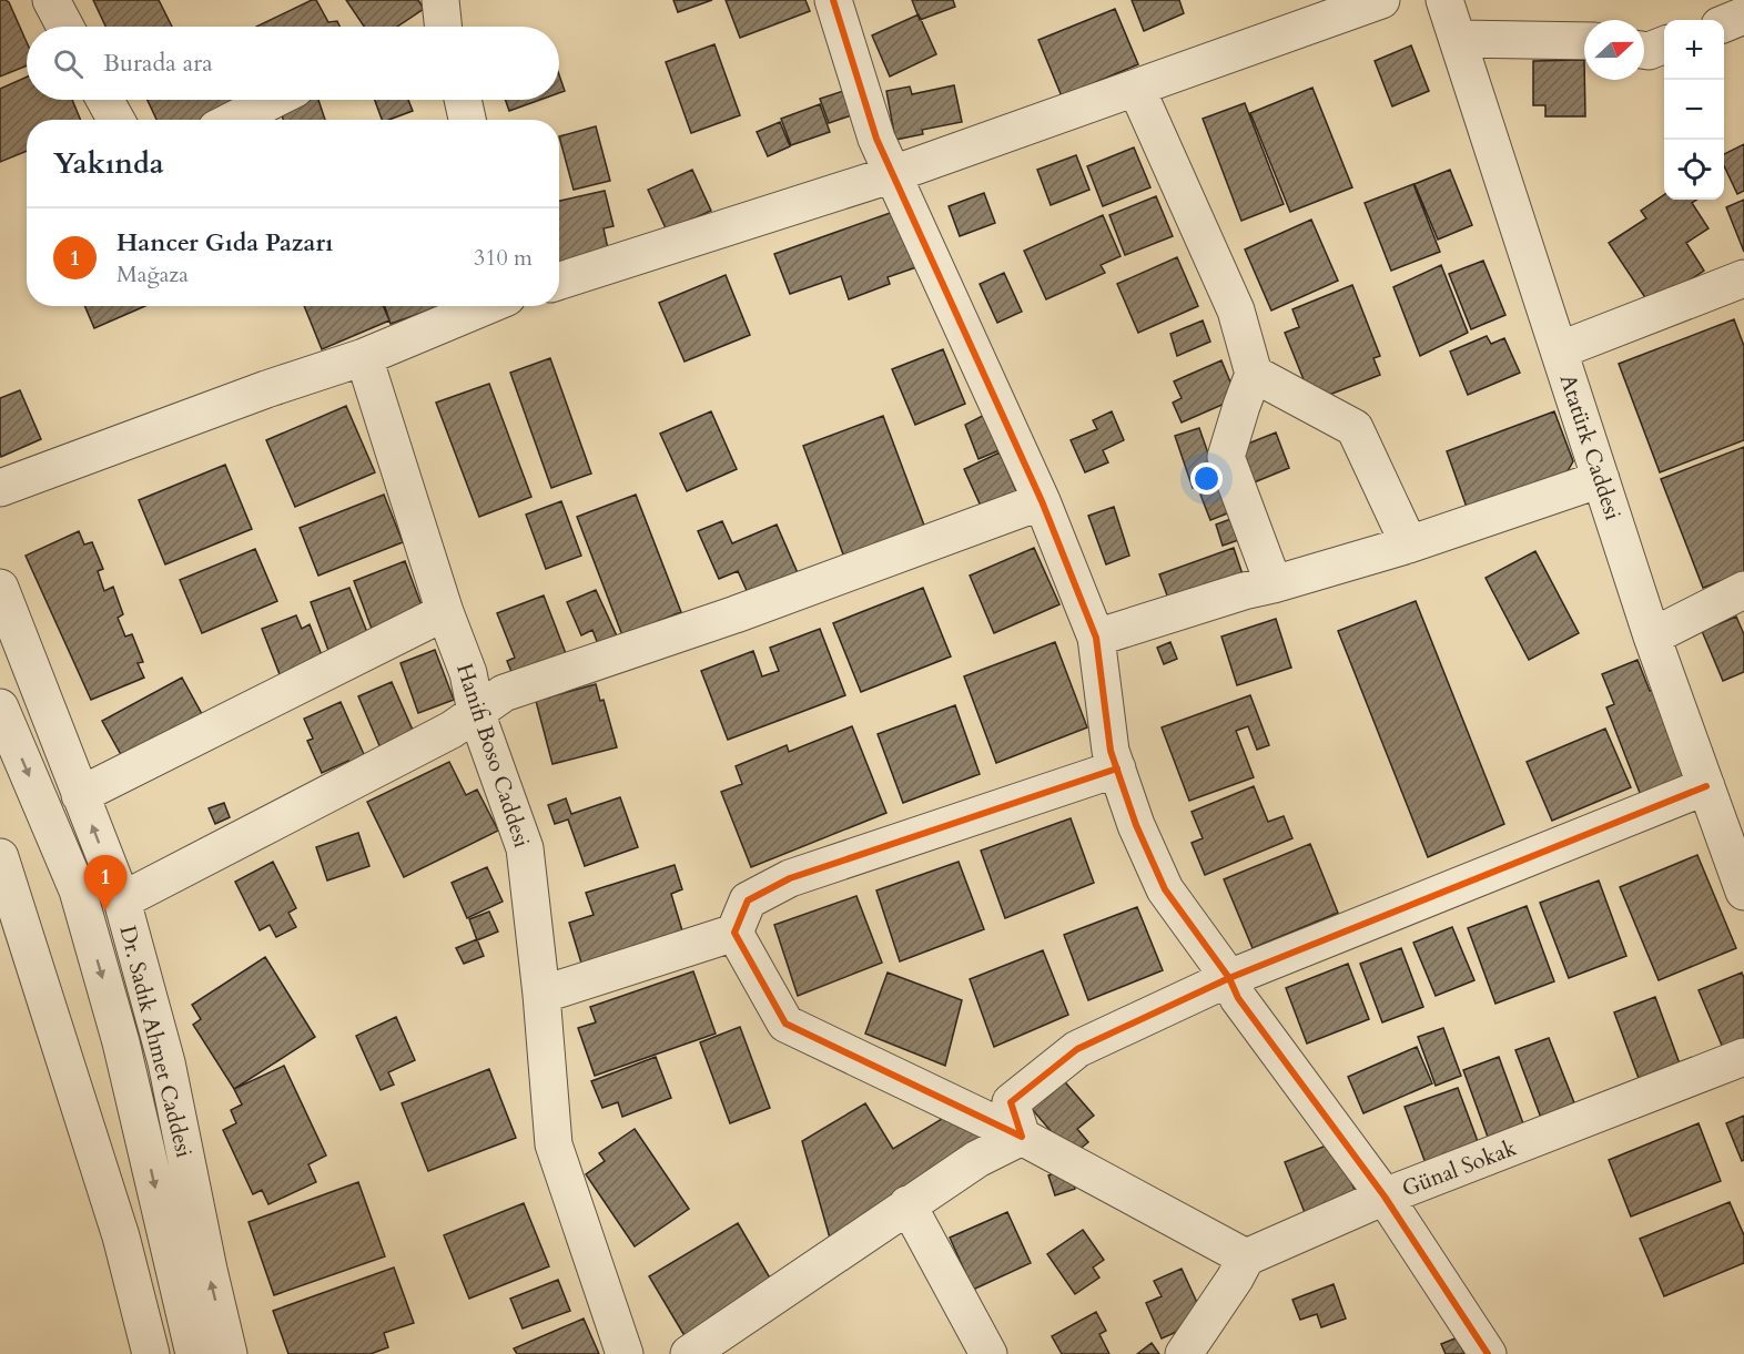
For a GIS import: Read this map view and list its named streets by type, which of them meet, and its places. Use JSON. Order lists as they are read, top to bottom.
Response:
{
  "streets": {
    "street": [
      "Atatürk Caddesi",
      "Hanifi Boso Caddesi",
      "Dr. Sadık Ahmet Caddesi",
      "Günal Sokak"
    ]
  },
  "north": "right",
  "page": {
    "map_buttons": ["+", "−"],
    "search": "Burada ara",
    "heading": "Yakında",
    "list": [
      {
        "mark": "1",
        "name": "Hancer Gıda Pazarı",
        "note": "Mağaza",
        "value": "310 m"
      }
    ],
    "pins": "1"
  }
}
